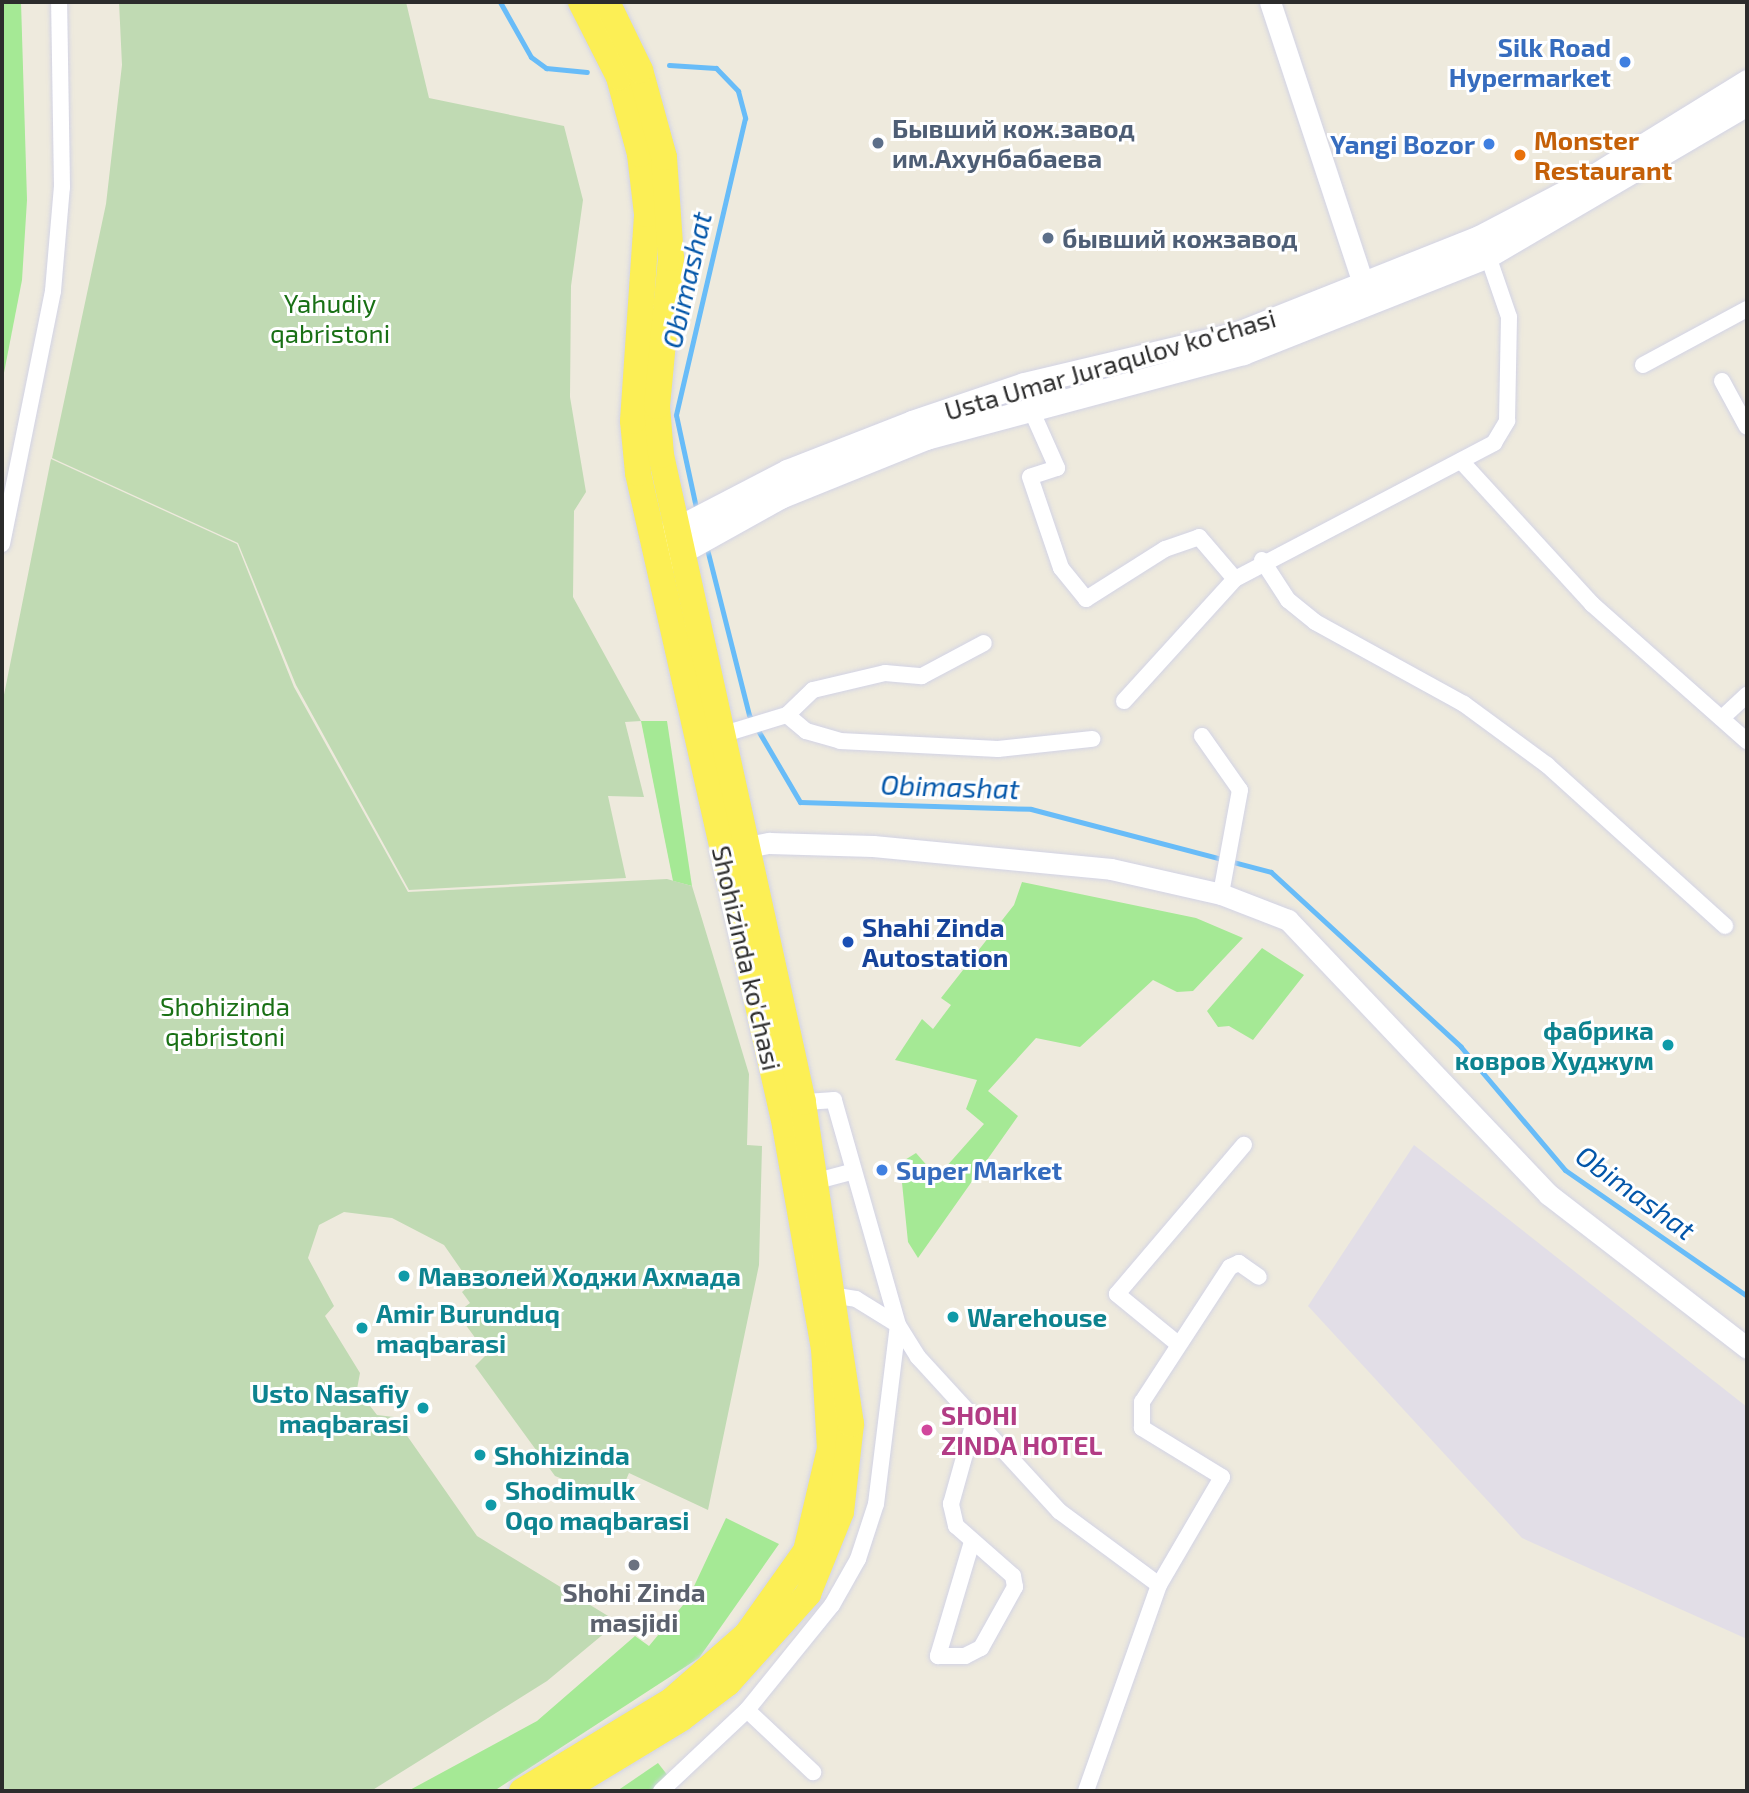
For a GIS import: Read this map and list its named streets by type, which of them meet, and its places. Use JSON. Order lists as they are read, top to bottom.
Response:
{
  "streets": {
    "main road": ["Usta Umar Juraqulov ko'chasi", "Shohizinda ko'chasi"]
  },
  "crossings": [
    ["Usta Umar Juraqulov ko'chasi", "Shohizinda ko'chasi"]
  ],
  "water": ["Obimashat"],
  "parks": ["Yahudiy qabristoni", "Shohizinda qabristoni"],
  "places": [
    "Silk Road Hypermarket",
    "Бывший кож.завод им.Ахунбабаева",
    "Yangi Bozor",
    "Monster Restaurant",
    "бывший кожзавод",
    "Shahi Zinda Autostation",
    "фабрика ковров Худжум",
    "Super Market",
    "Мавзолей Ходжи Ахмада",
    "Warehouse",
    "Amir Burunduq maqbarasi",
    "Usto Nasafiy maqbarasi",
    "SHOHI ZINDA HOTEL",
    "Shohizinda",
    "Shodimulk Oqo maqbarasi",
    "Shohi Zinda masjidi"
  ]
}
